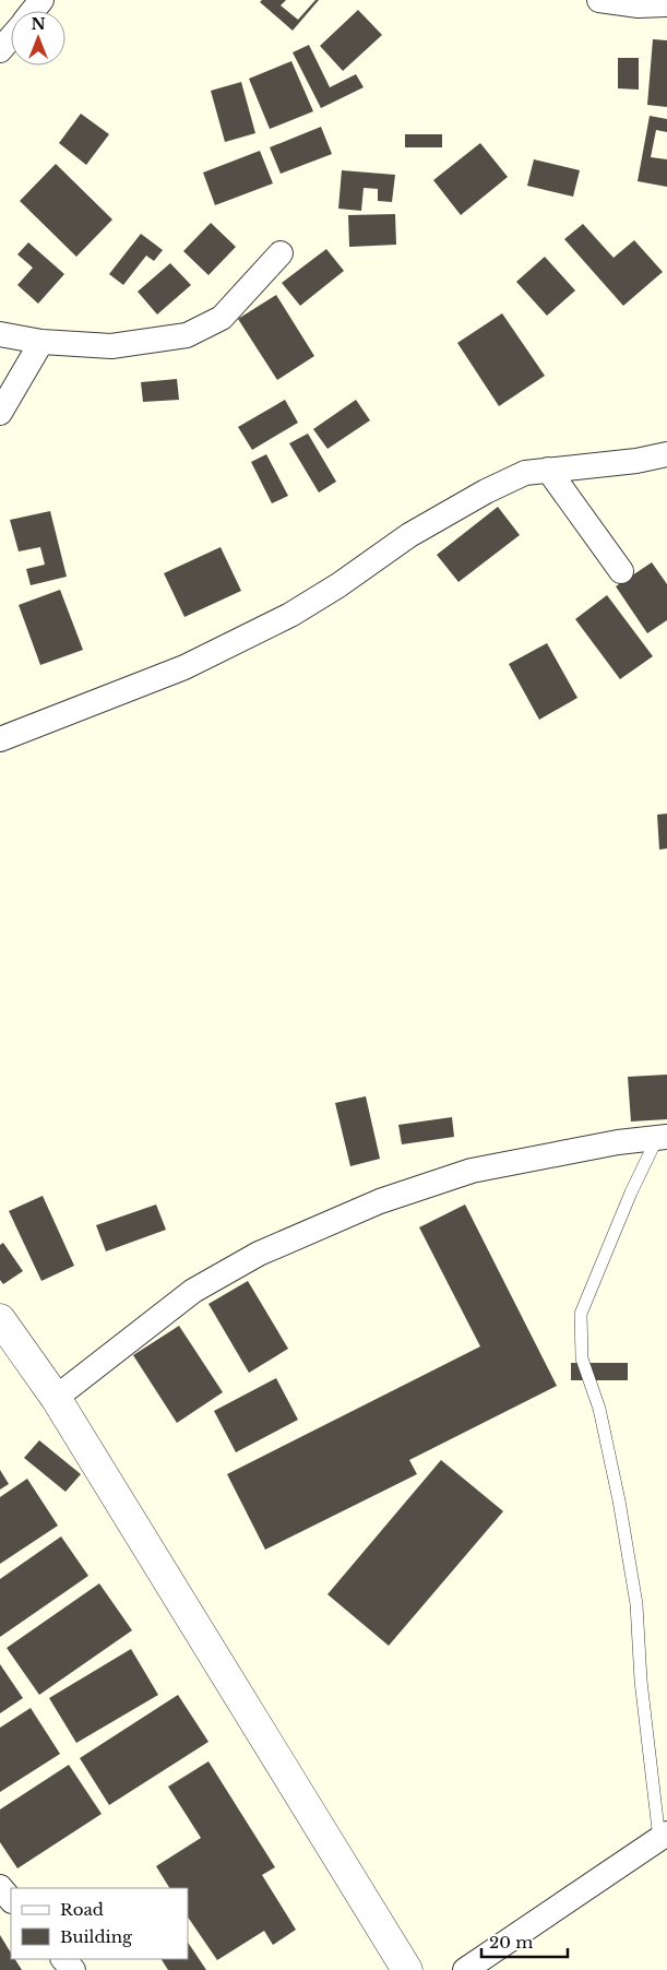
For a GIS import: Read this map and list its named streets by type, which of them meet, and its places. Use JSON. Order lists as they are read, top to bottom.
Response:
{
  "legend": ["Road", "Building"],
  "scale_bar": "20 m",
  "north": "top"
}
